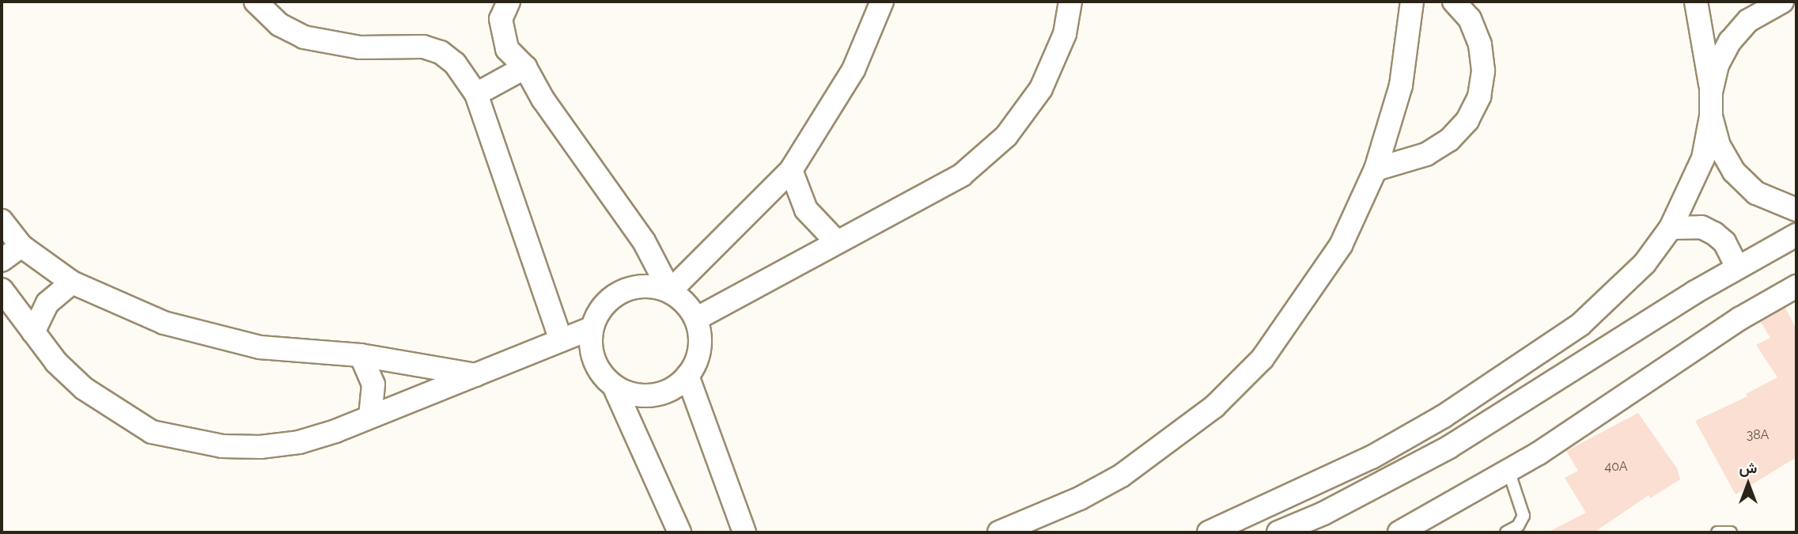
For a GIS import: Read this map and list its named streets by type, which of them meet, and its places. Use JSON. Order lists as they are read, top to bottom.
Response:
{
  "house_numbers": ["38A", "40A"],
  "north": "top"
}
